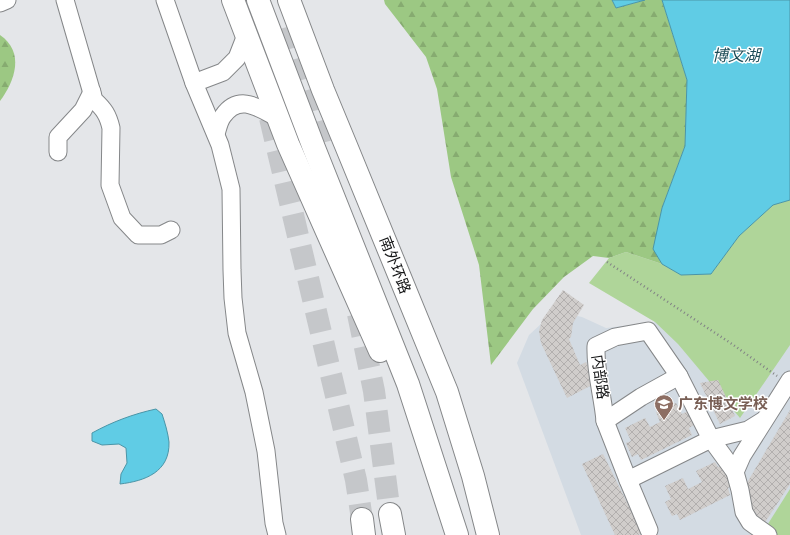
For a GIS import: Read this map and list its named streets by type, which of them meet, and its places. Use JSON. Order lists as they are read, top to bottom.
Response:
{
  "streets": {
    "highway": ["南外环路"],
    "street": ["内部路"]
  },
  "water": ["博文湖"],
  "places": {
    "school or university": ["广东博文学校"]
  }
}
